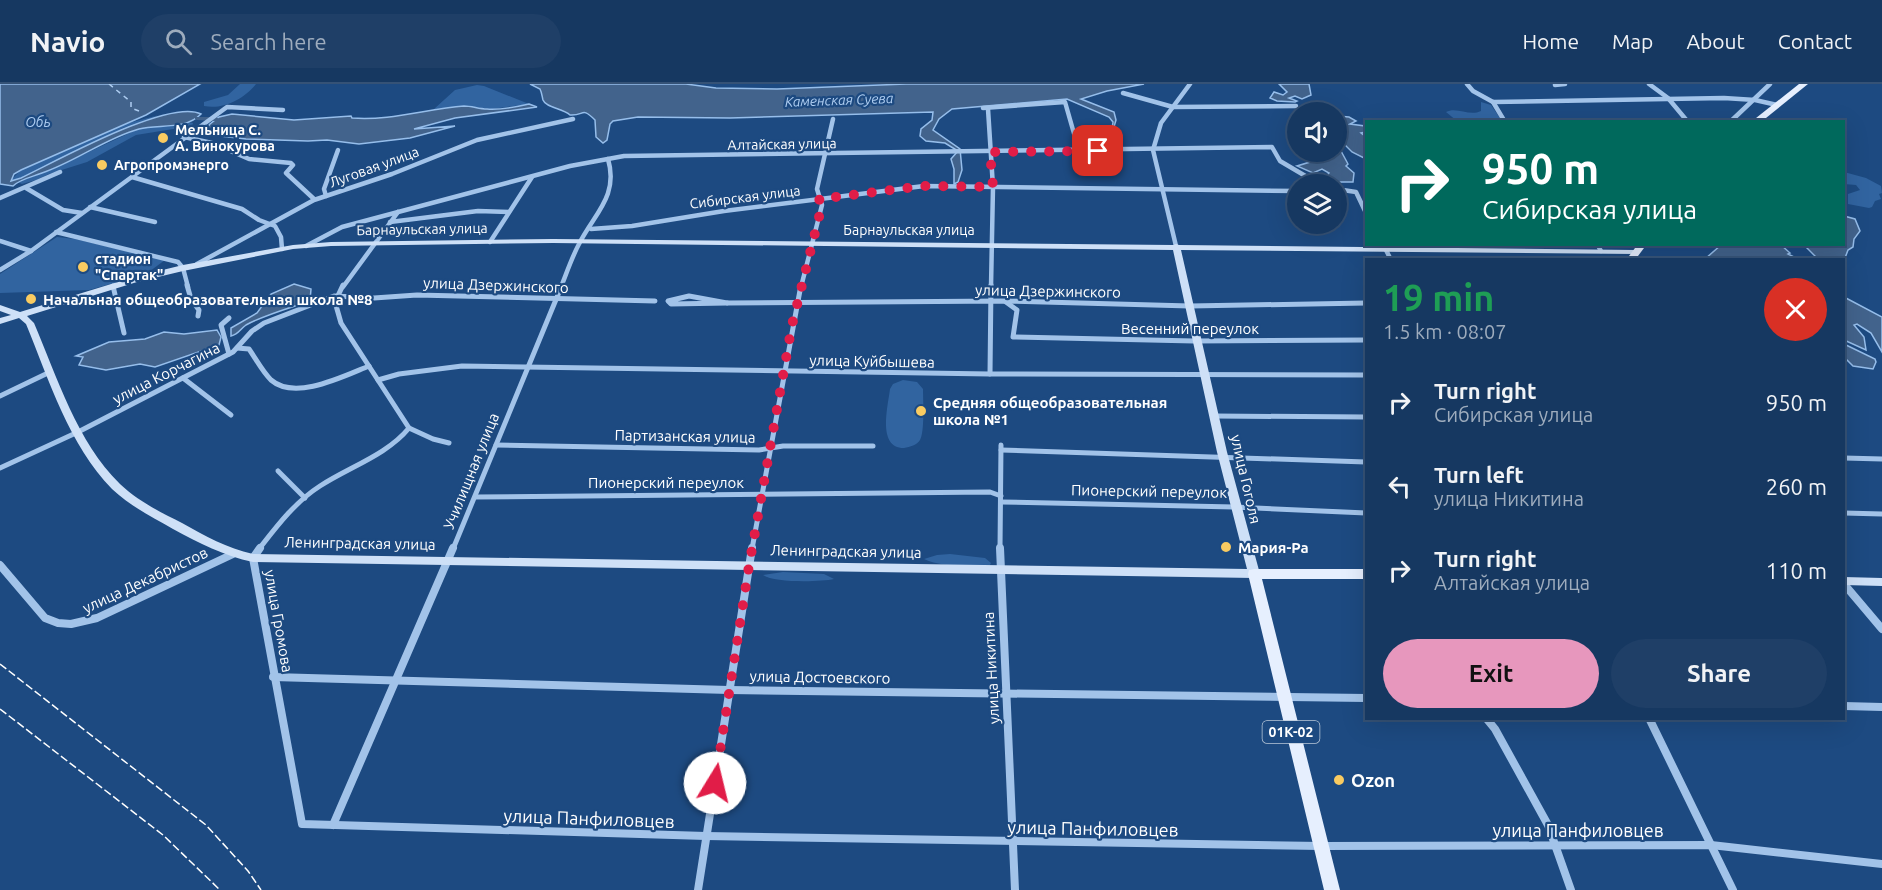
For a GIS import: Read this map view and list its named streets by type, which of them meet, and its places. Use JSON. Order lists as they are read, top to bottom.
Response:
{
  "streets": {
    "main road": ["улица Гоголя", "Ленинградская улица", "01К-02"],
    "street": [
      "Алтайская улица",
      "Луговая улица",
      "Сибирская улица",
      "Барнаульская улица",
      "улица Дзержинского",
      "Весенний переулок",
      "улица Куйбышева",
      "улица Корчагина",
      "Партизанская улица",
      "Училищная улица",
      "Пионерский переулок",
      "улица Декабристов",
      "улица Громова",
      "улица Никитина",
      "улица Достоевского",
      "улица Панфиловцев"
    ]
  },
  "crossings": [
    ["Алтайская улица", "Барнаульская улица"],
    ["Алтайская улица", "Училищная улица"],
    ["Алтайская улица", "улица Гоголя"],
    ["Луговая улица", "Барнаульская улица"],
    ["Сибирская улица", "Училищная улица"],
    ["Сибирская улица", "улица Гоголя"],
    ["Барнаульская улица", "Училищная улица"],
    ["Барнаульская улица", "улица Гоголя"],
    ["Барнаульская улица", "улица Громова"],
    ["улица Дзержинского", "Весенний переулок"],
    ["улица Дзержинского", "улица Корчагина"],
    ["улица Дзержинского", "Училищная улица"],
    ["улица Дзержинского", "улица Гоголя"],
    ["Весенний переулок", "улица Гоголя"],
    ["улица Куйбышева", "Училищная улица"],
    ["улица Куйбышева", "улица Гоголя"],
    ["улица Корчагина", "улица Громова"],
    ["Партизанская улица", "Училищная улица"],
    ["Училищная улица", "Пионерский переулок"],
    ["Училищная улица", "Ленинградская улица"],
    ["Училищная улица", "улица Достоевского"],
    ["Училищная улица", "улица Панфиловцев"],
    ["улица Гоголя", "Пионерский переулок"],
    ["улица Гоголя", "Ленинградская улица"],
    ["улица Гоголя", "улица Никитина"],
    ["улица Гоголя", "улица Достоевского"],
    ["улица Гоголя", "улица Панфиловцев"],
    ["Пионерский переулок", "улица Никитина"],
    ["Ленинградская улица", "улица Громова"],
    ["Ленинградская улица", "улица Никитина"],
    ["улица Декабристов", "улица Громова"],
    ["улица Громова", "улица Достоевского"],
    ["улица Громова", "улица Панфиловцев"],
    ["улица Никитина", "улица Достоевского"],
    ["улица Никитина", "улица Панфиловцев"]
  ],
  "water": ["Каменская Суева", "Обь"],
  "places": [
    "Мельница С. А. Винокурова",
    "Агропромэнерго",
    "стадион \"Спартак\"",
    "Начальная общеобразовательная школа №8",
    "Средняя общеобразовательная школа №1",
    "Мария-Ра",
    "Ozon"
  ],
  "page": {
    "header": "Navio",
    "search": "Search here",
    "nav": [
      "Home",
      "Map",
      "About",
      "Contact"
    ],
    "turn": ["950 m", "Сибирская улица"],
    "heading": ["19 min", "1.5 km · 08:07"],
    "list": [
      {
        "name": "Turn right",
        "note": "Сибирская улица",
        "value": "950 m"
      },
      {
        "name": "Turn left",
        "note": "улица Никитина",
        "value": "260 m"
      },
      {
        "name": "Turn right",
        "note": "Алтайская улица",
        "value": "110 m"
      }
    ],
    "buttons": ["Exit", "Share"]
  }
}
